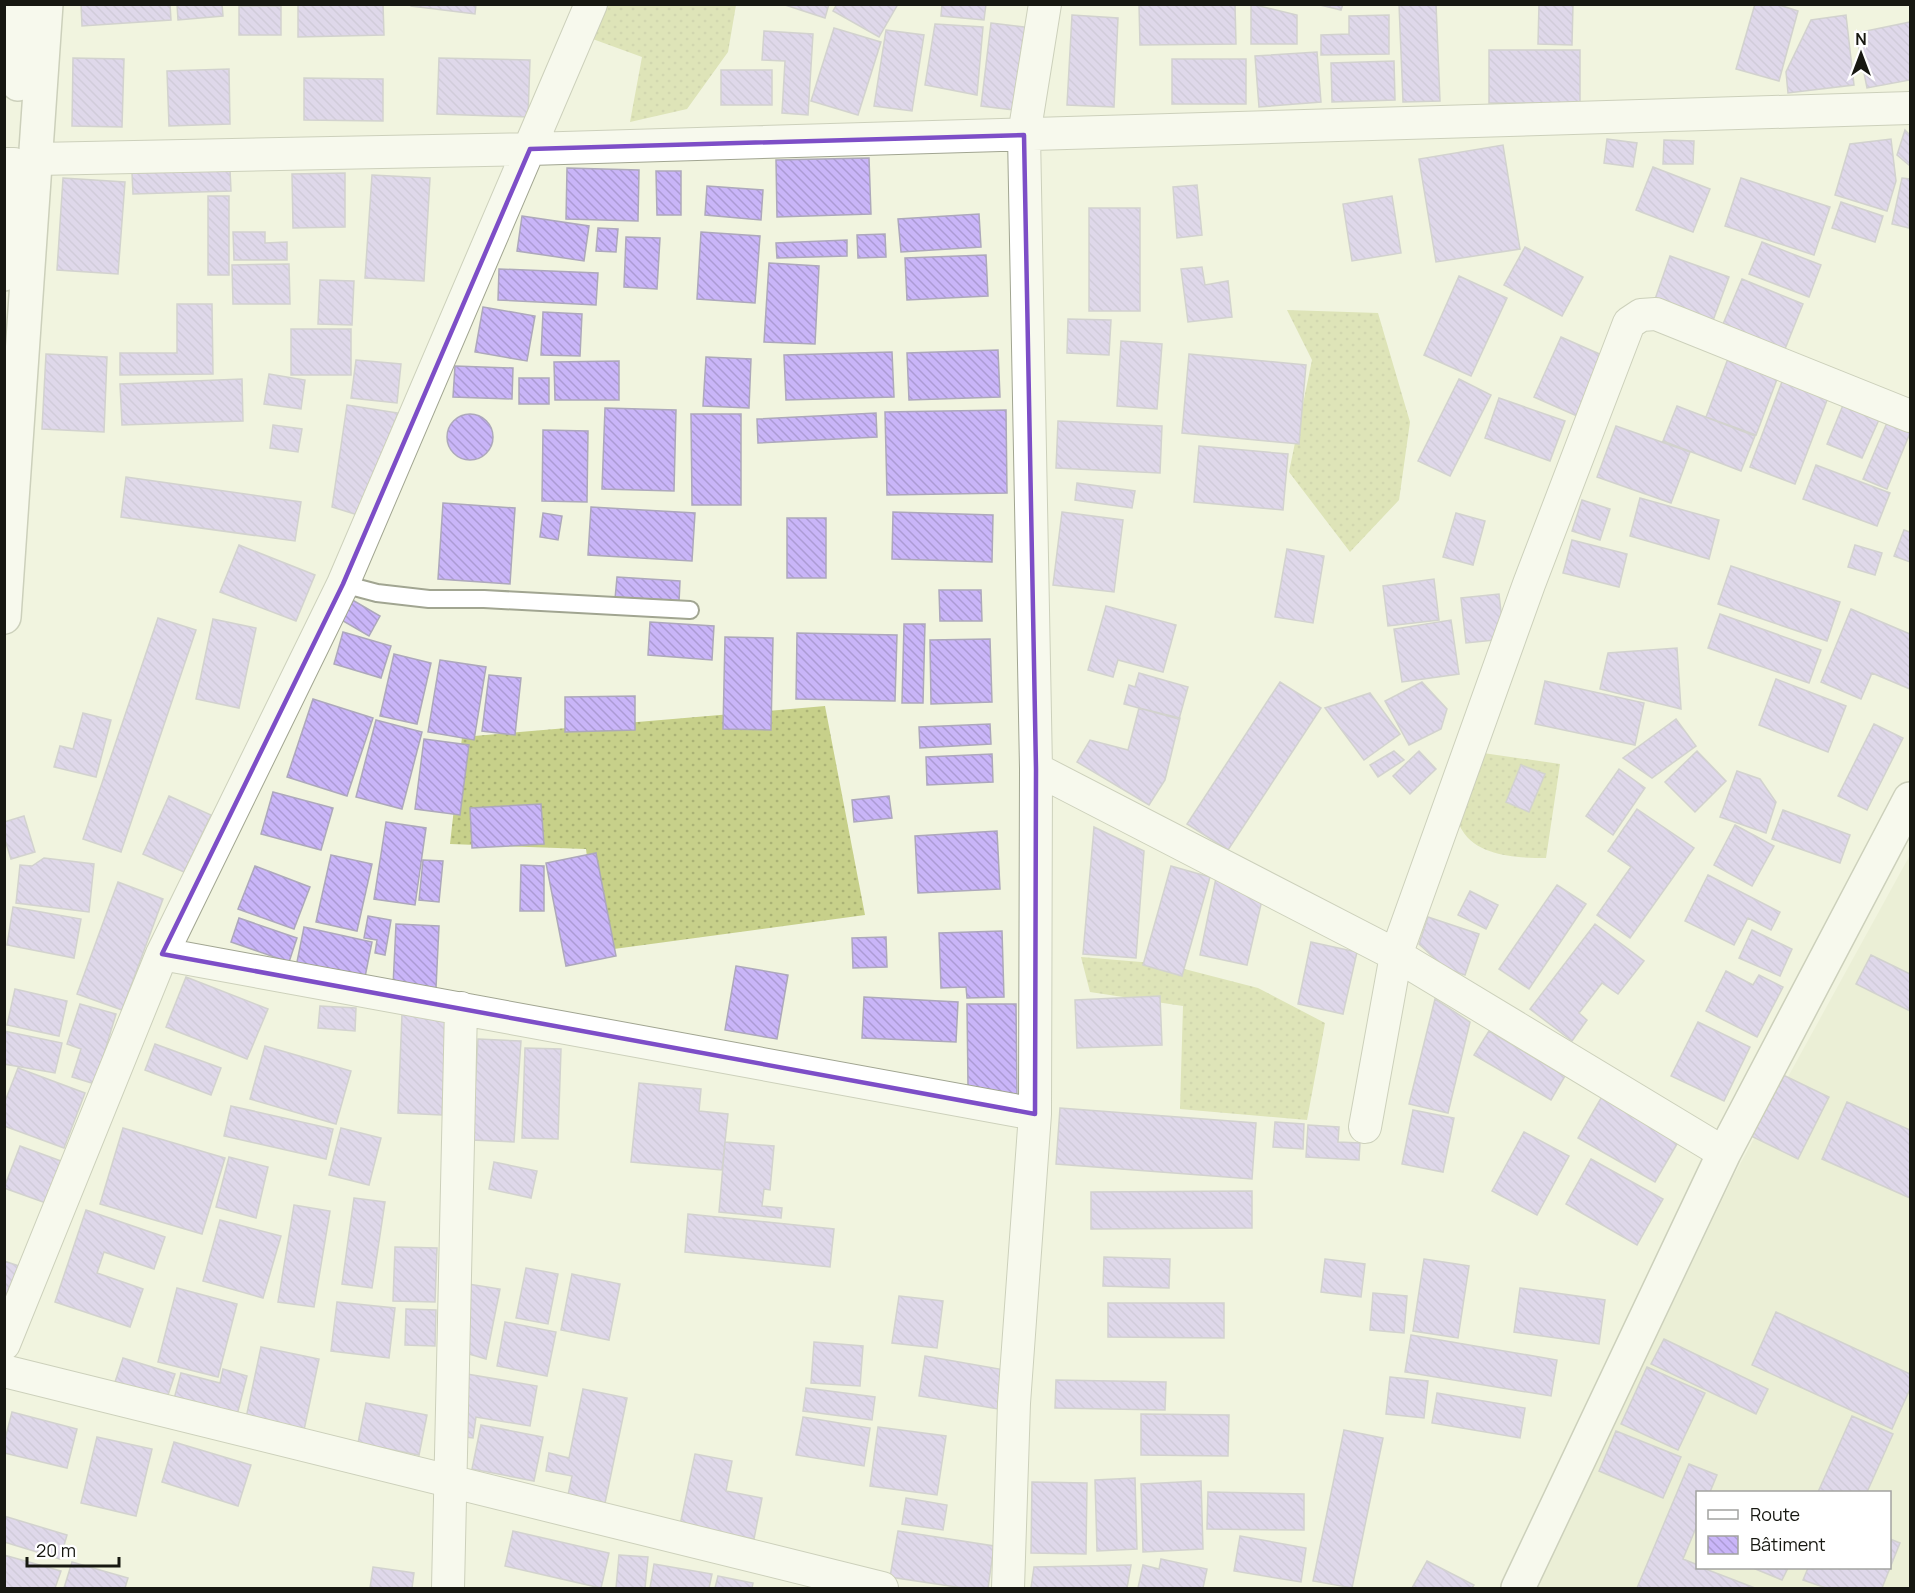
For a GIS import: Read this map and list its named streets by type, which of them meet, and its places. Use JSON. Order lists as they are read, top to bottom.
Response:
{
  "legend": ["Route", "Bâtiment"],
  "scale_bar": "20 m",
  "north": "top"
}
